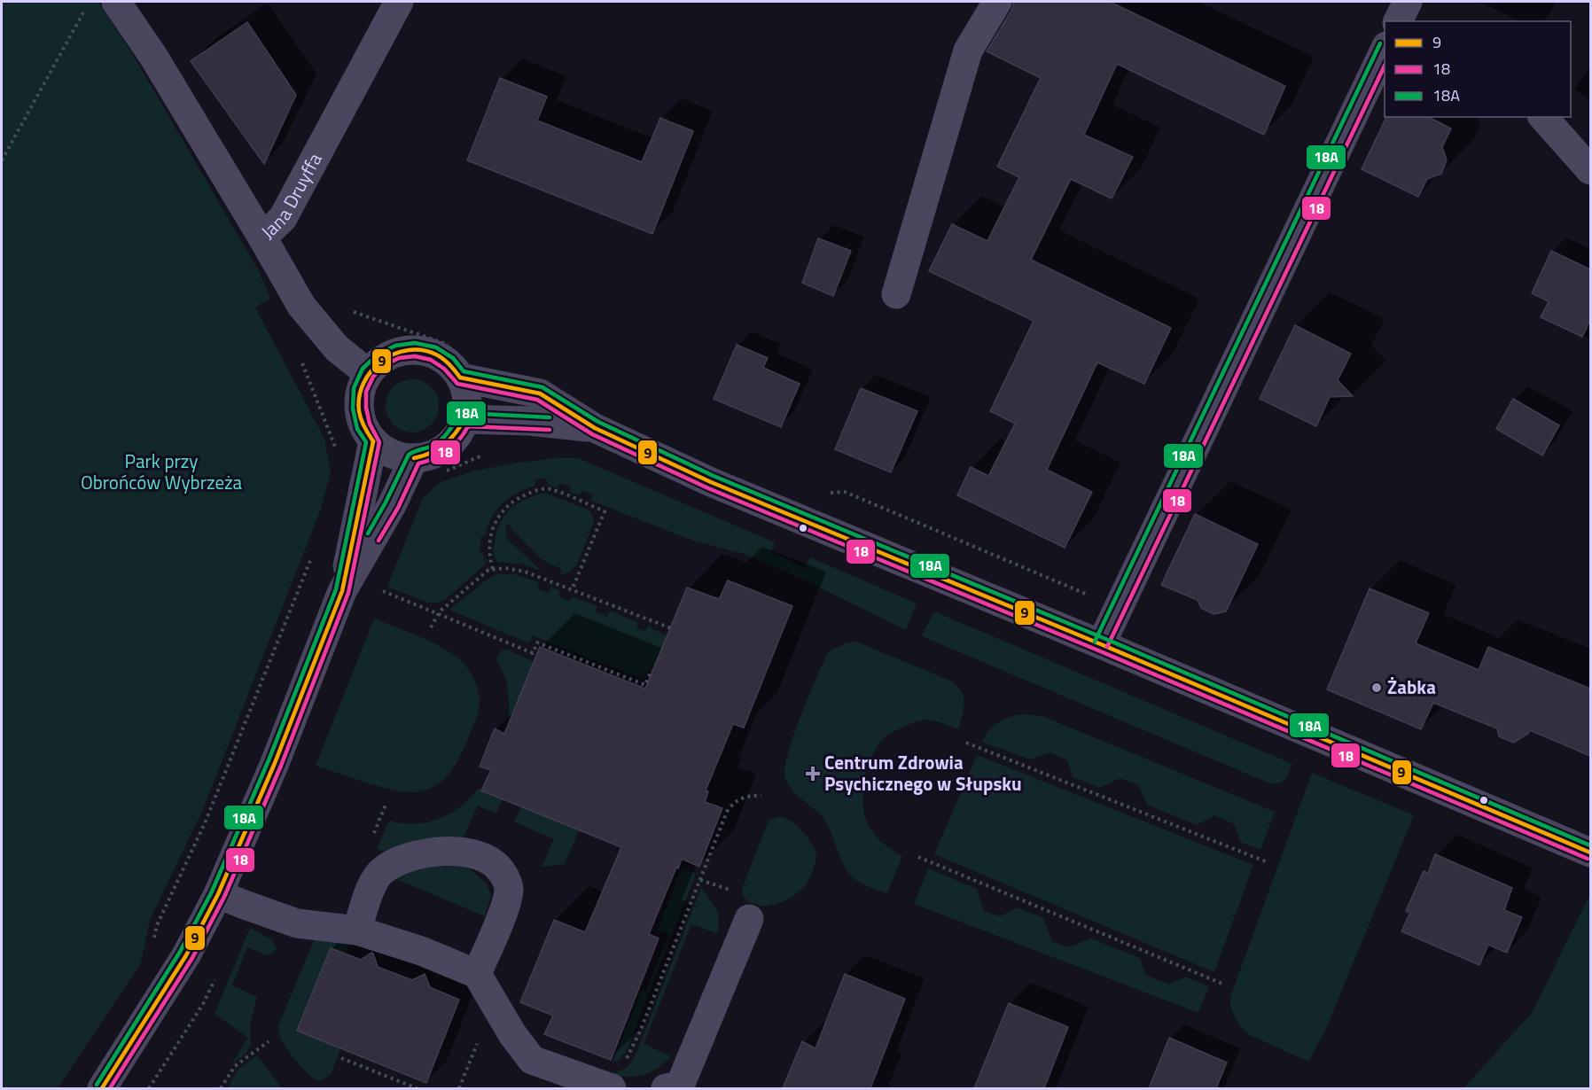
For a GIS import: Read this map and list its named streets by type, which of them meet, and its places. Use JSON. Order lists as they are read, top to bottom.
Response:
{
  "streets": {
    "street": ["Jana Druyffa"]
  },
  "parks": ["Park przy Obrońców Wybrzeża"],
  "places": {
    "other": ["Żabka"],
    "health": ["Centrum Zdrowia Psychicznego w Słupsku"]
  },
  "lines": ["transit line 18A", "transit line 18", "transit line 9"],
  "legend": ["9", "18", "18A"]
}
